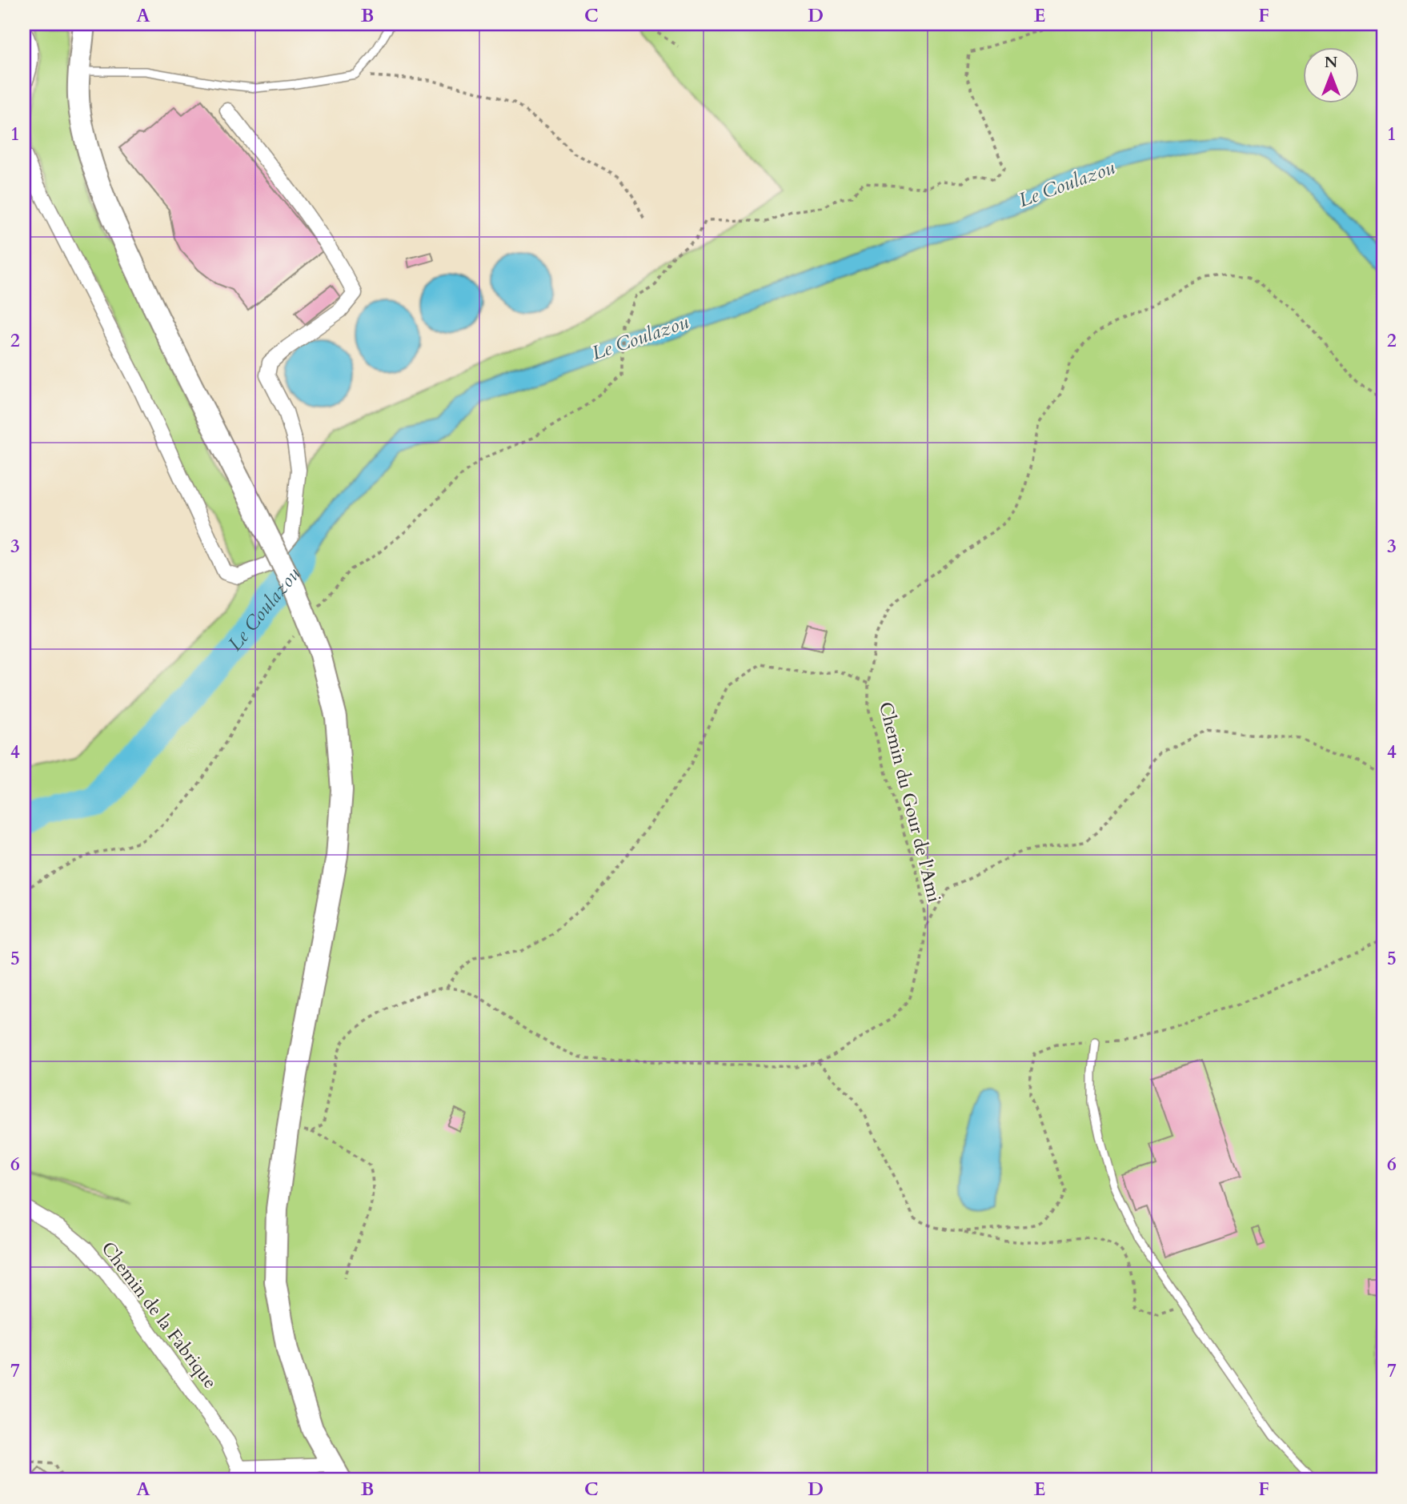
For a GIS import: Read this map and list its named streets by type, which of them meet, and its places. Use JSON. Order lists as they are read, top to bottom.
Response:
{
  "streets": {
    "street": ["Chemin de la Fabrique"],
    "path": ["Chemin du Gour de l'Ami"]
  },
  "water": ["Le Coulazou"],
  "north": "top",
  "grid": {
    "columns": [
      "A",
      "B",
      "C",
      "D",
      "E",
      "F"
    ],
    "rows": [
      "1",
      "2",
      "3",
      "4",
      "5",
      "6",
      "7"
    ]
  }
}
